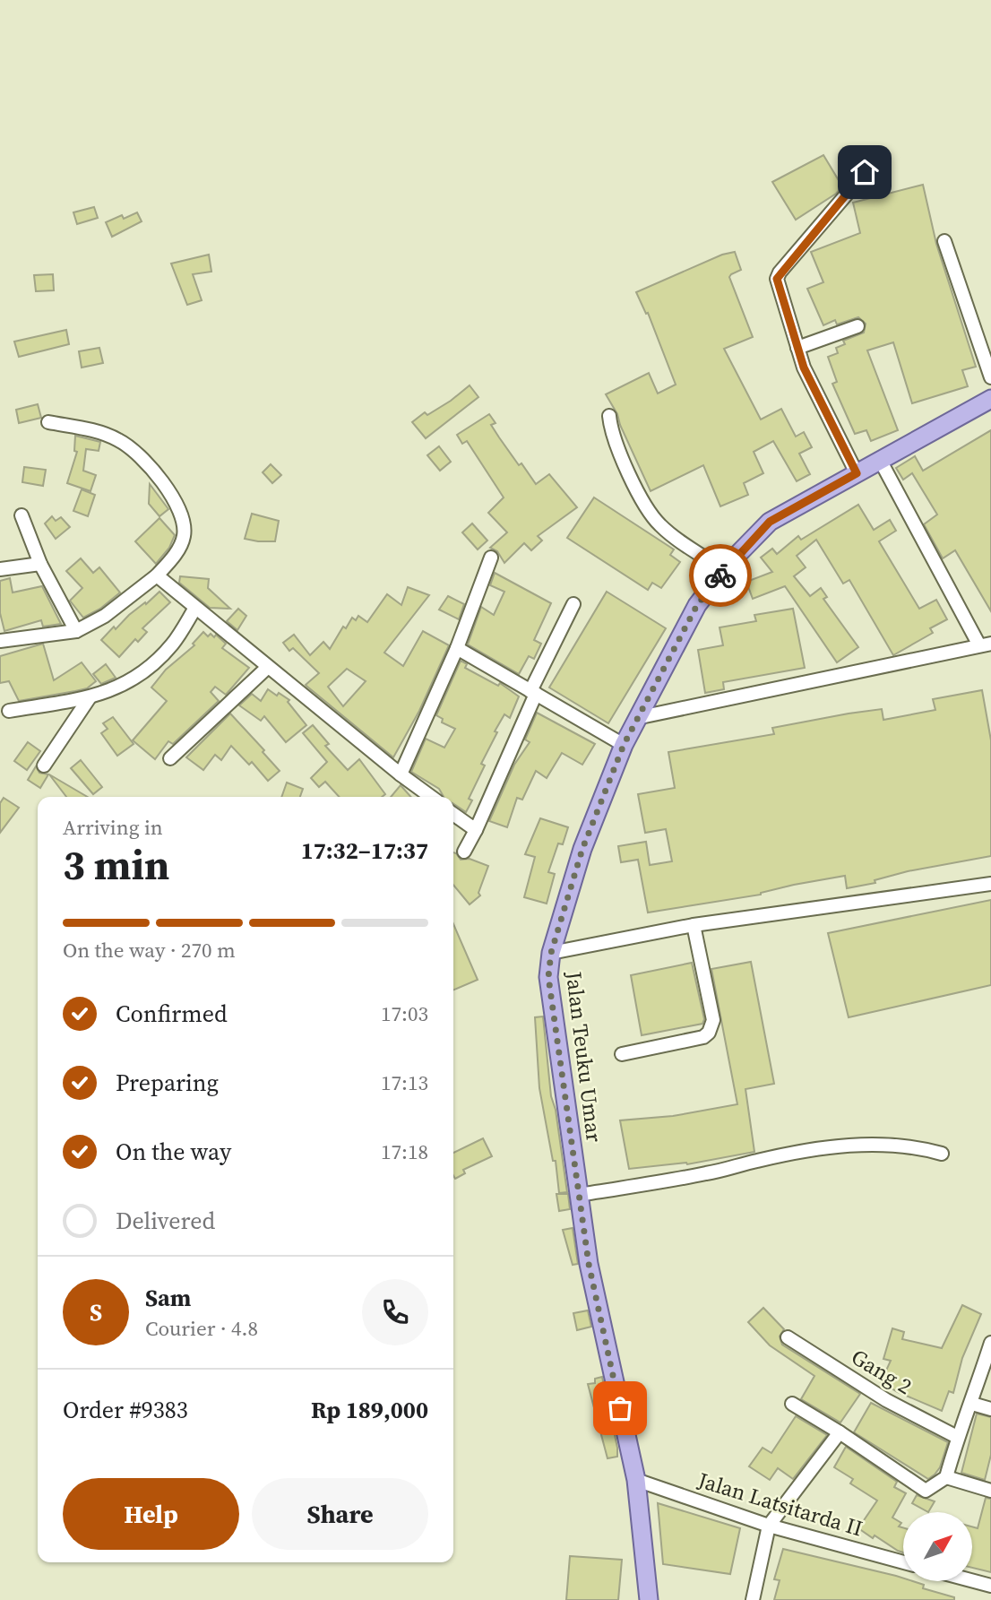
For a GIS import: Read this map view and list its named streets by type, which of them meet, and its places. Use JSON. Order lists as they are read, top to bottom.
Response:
{
  "streets": {
    "main road": ["Jalan Teuku Umar"],
    "street": ["Gang 2", "Jalan Latsitarda II"]
  },
  "crossings": [
    ["Jalan Teuku Umar", "Jalan Latsitarda II"]
  ],
  "north": "top right",
  "page": {
    "heading": ["3 min", "Arriving in", "17:32–17:37"],
    "panel": [
      "Sam",
      "Courier · 4.8",
      "Order #9383",
      "Rp 189,000"
    ],
    "bar": "On the way · 270 m",
    "list": [
      ["Confirmed", "17:03"],
      ["Preparing", "17:13"],
      ["On the way", "17:18"],
      "Delivered"
    ],
    "round": "S",
    "buttons": ["Help", "Share"]
  }
}
